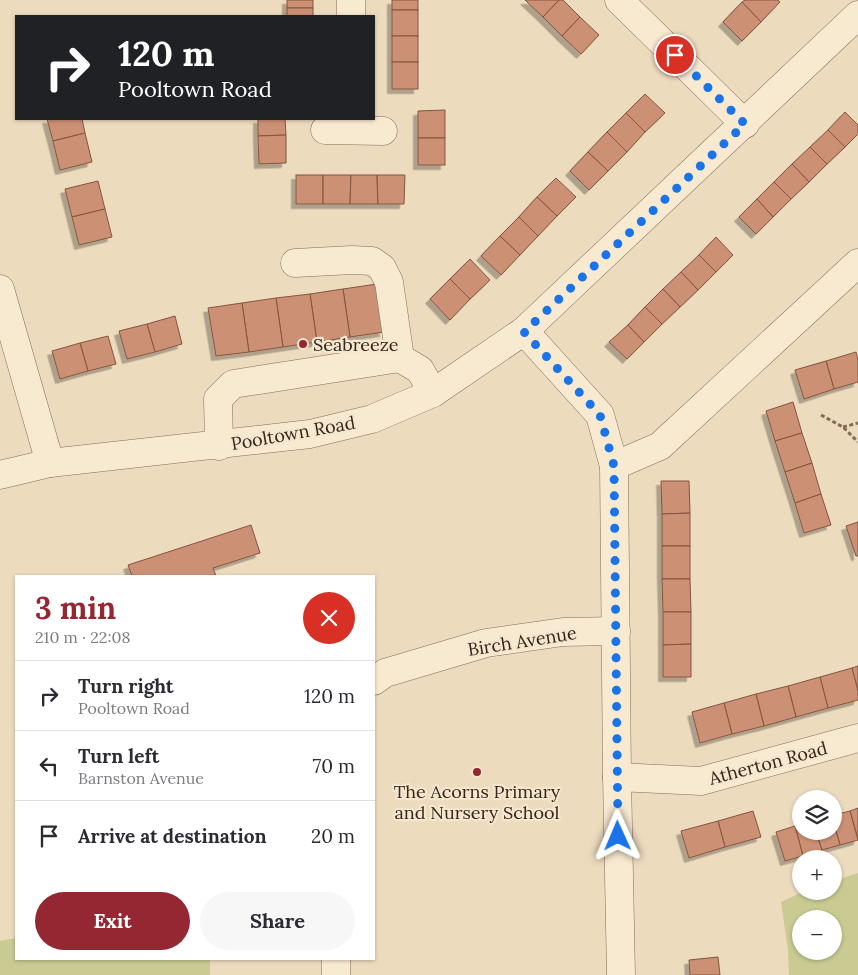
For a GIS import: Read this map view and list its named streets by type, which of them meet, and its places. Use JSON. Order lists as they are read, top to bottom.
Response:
{
  "streets": {
    "street": ["Pooltown Road", "Birch Avenue", "Atherton Road"]
  },
  "places": ["Seabreeze", "The Acorns Primary and Nursery School"],
  "page": {
    "turn": ["120 m", "Pooltown Road"],
    "heading": ["3 min", "210 m · 22:08"],
    "list": [
      {
        "name": "Turn right",
        "note": "Pooltown Road",
        "value": "120 m"
      },
      {
        "name": "Turn left",
        "note": "Barnston Avenue",
        "value": "70 m"
      },
      {
        "name": "Arrive at destination",
        "value": "20 m"
      }
    ],
    "map_buttons": ["+", "−"],
    "buttons": ["Exit", "Share"]
  }
}
